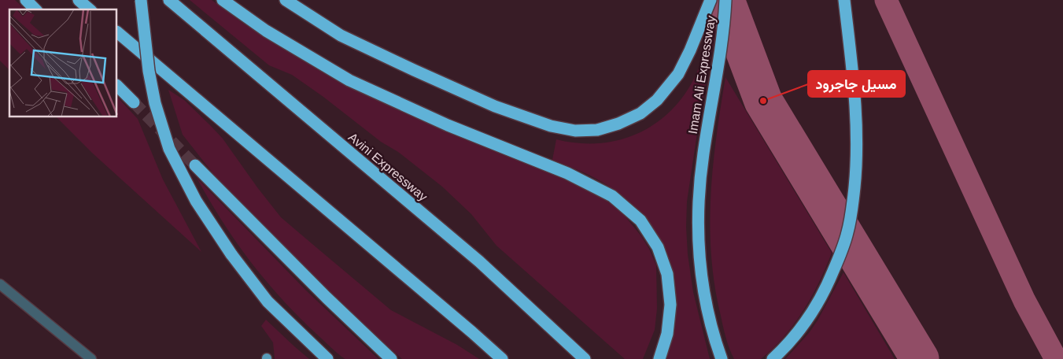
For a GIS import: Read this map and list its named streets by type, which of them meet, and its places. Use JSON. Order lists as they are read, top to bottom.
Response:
{
  "streets": {
    "highway": ["Imam Ali Expressway", "Avini Expressway"]
  },
  "places": ["مسیل جاجرود"]
}
